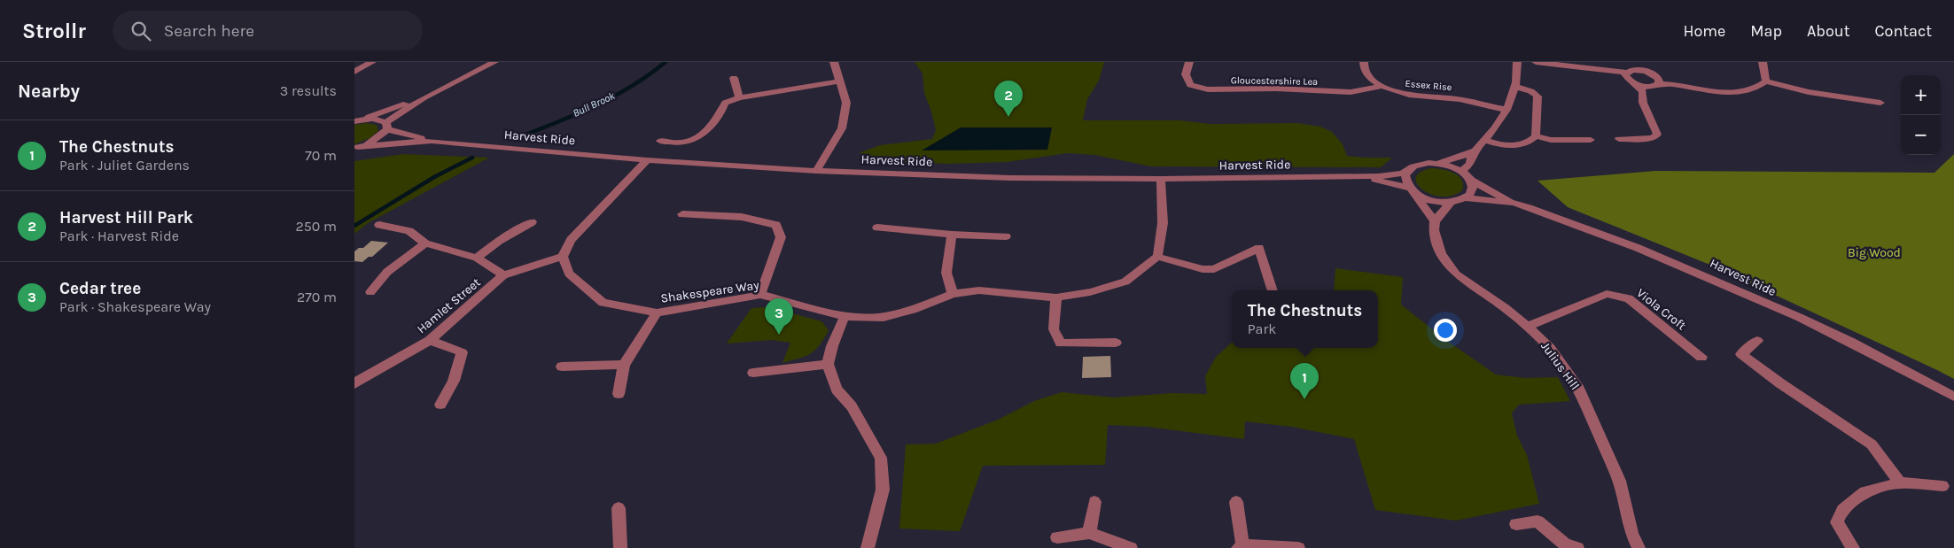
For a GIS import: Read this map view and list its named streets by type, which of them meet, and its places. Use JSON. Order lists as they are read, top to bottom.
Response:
{
  "streets": {
    "street": [
      "Gloucestershire Lea",
      "Essex Rise",
      "Harvest Ride",
      "Shakespeare Way",
      "Hamlet Street",
      "Viola Croft",
      "Julius Hill"
    ]
  },
  "crossings": [
    ["Gloucestershire Lea", "Essex Rise"],
    ["Harvest Ride", "Julius Hill"],
    ["Shakespeare Way", "Hamlet Street"],
    ["Viola Croft", "Julius Hill"]
  ],
  "water": ["Bull Brook"],
  "parks": ["Big Wood"],
  "page": {
    "header": "Strollr",
    "search": "Search here",
    "nav": [
      "Home",
      "Map",
      "About",
      "Contact"
    ],
    "heading": ["Nearby", "3 results"],
    "map_buttons": ["+", "−"],
    "pins": ["2", "3", "1"],
    "list": [
      {
        "mark": "1",
        "name": "The Chestnuts",
        "note": "Park · Juliet Gardens",
        "value": "70 m"
      },
      {
        "mark": "2",
        "name": "Harvest Hill Park",
        "note": "Park · Harvest Ride",
        "value": "250 m"
      },
      {
        "mark": "3",
        "name": "Cedar tree",
        "note": "Park · Shakespeare Way",
        "value": "270 m"
      }
    ],
    "popup": ["The Chestnuts", "Park"]
  }
}
